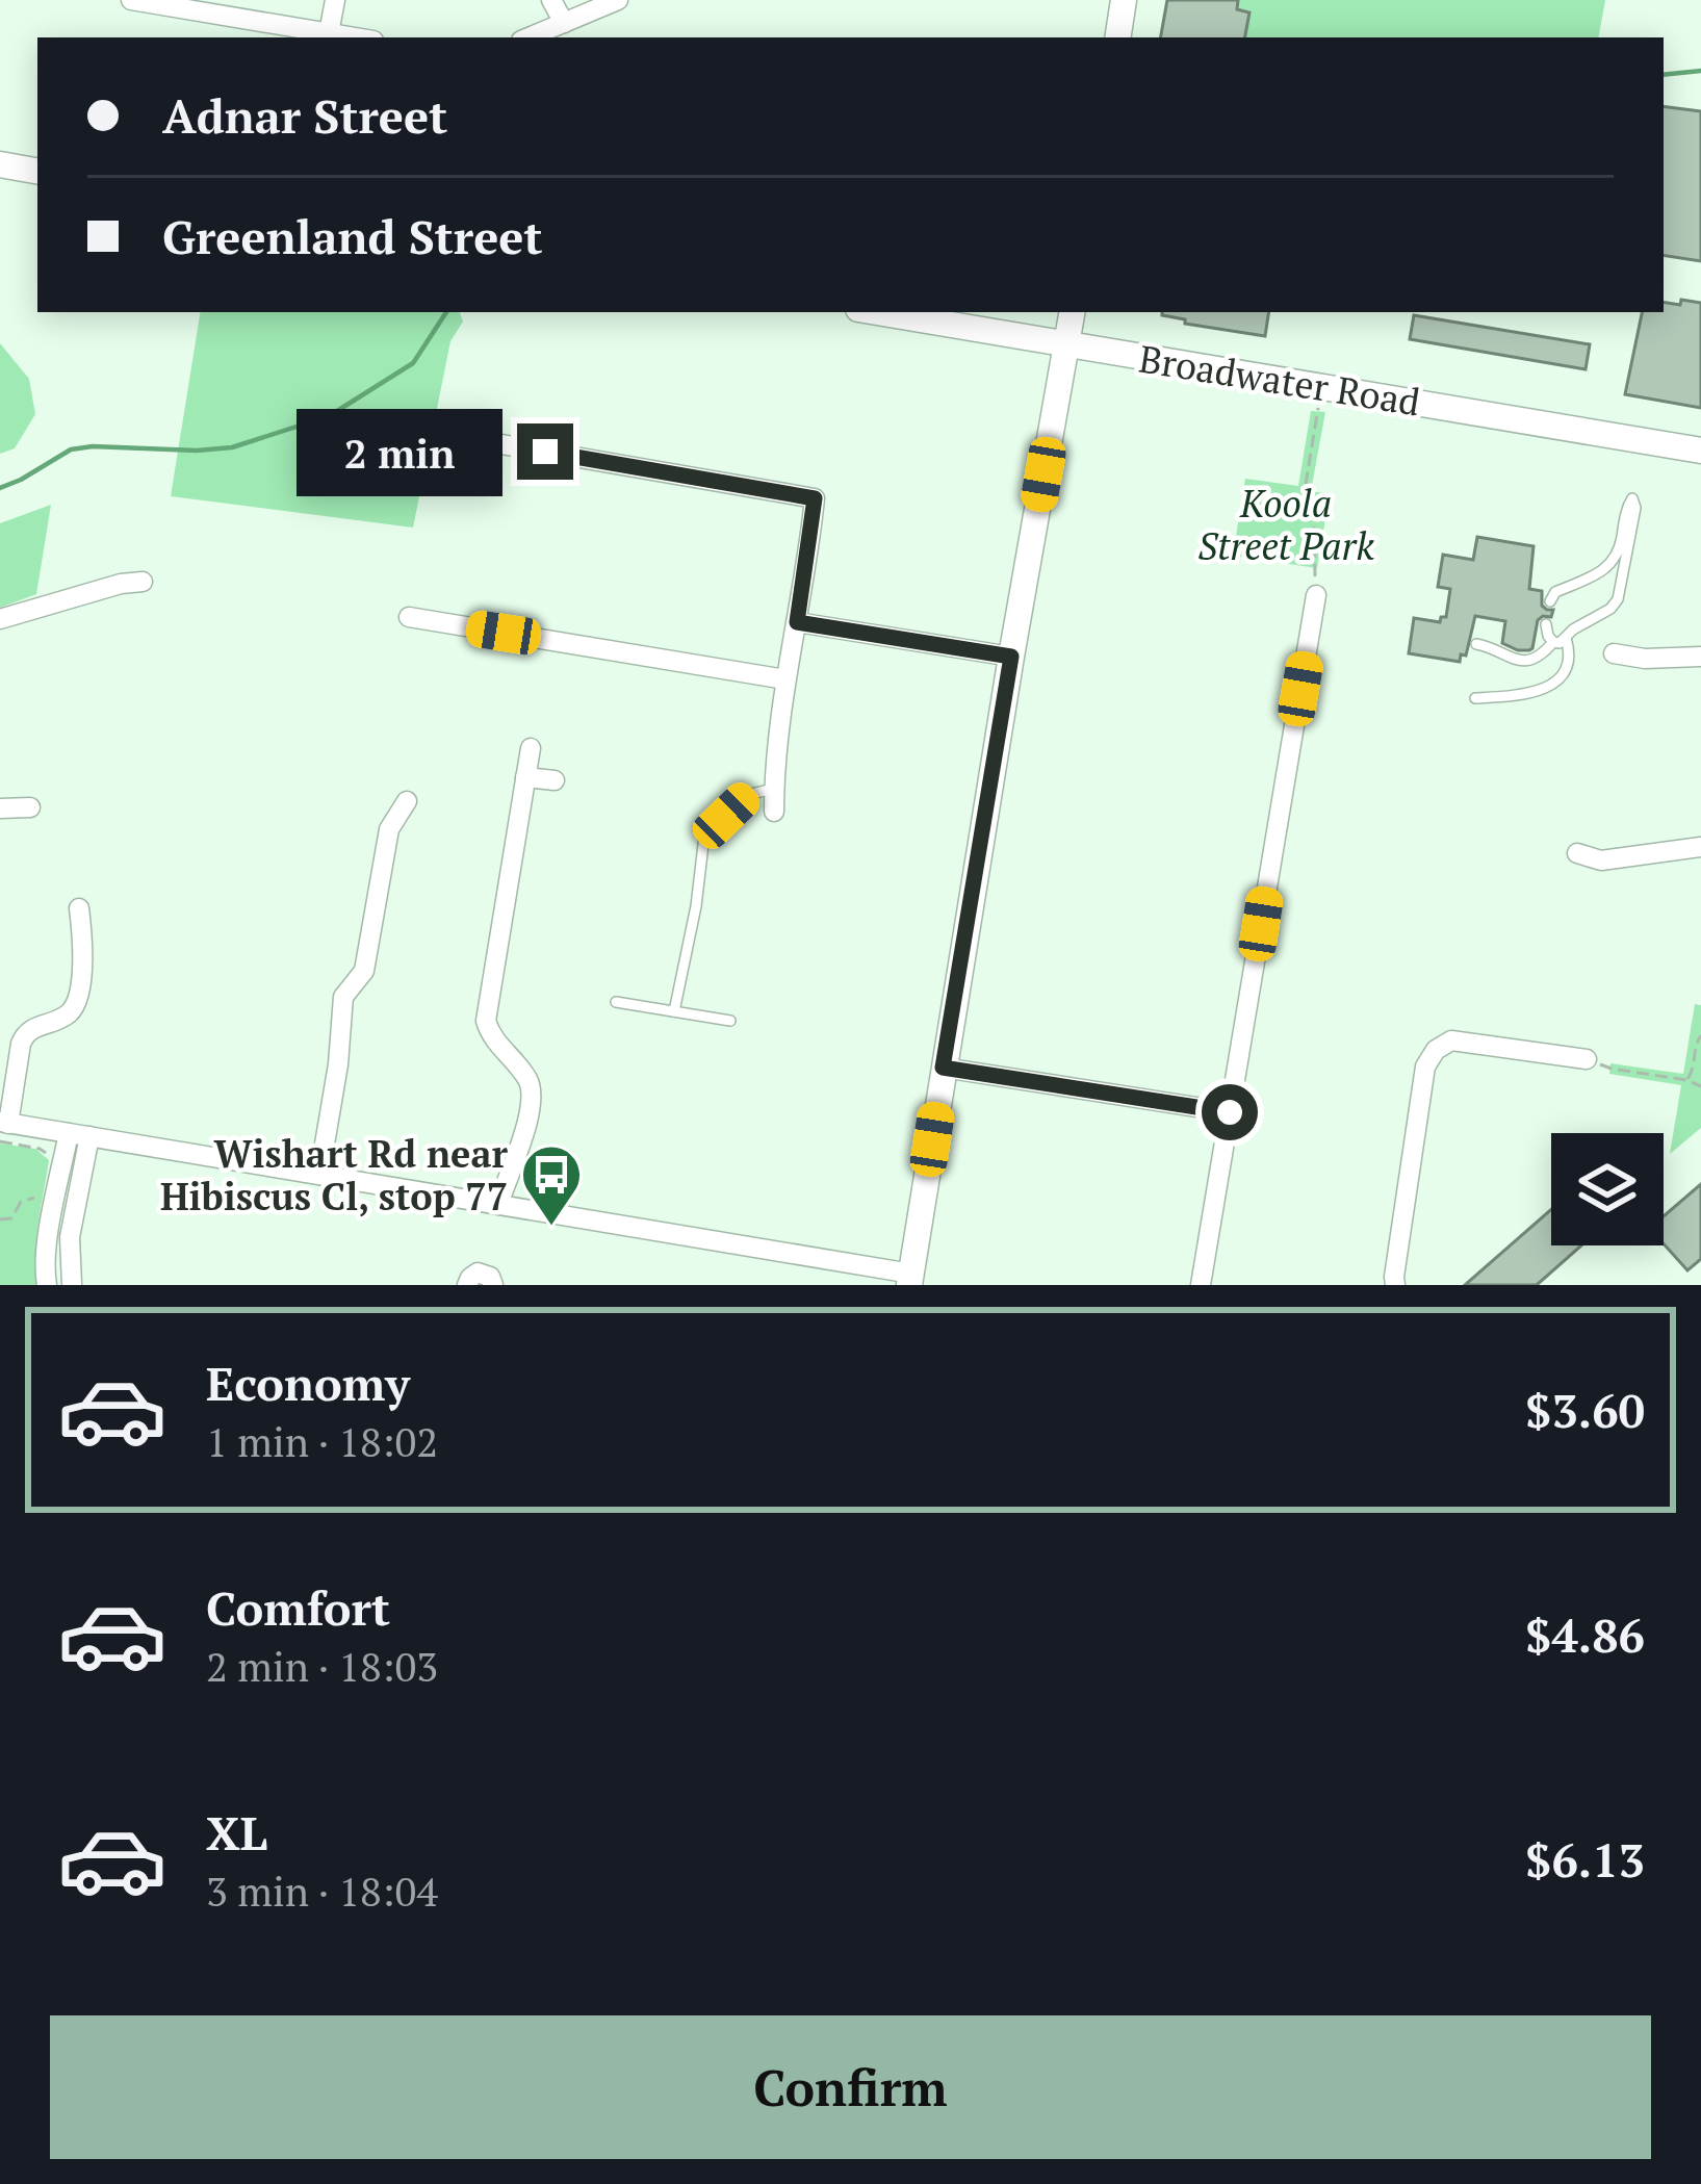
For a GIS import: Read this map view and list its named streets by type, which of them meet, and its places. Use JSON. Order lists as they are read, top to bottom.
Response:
{
  "streets": {
    "street": ["Broadwater Road"]
  },
  "parks": ["Koola Street Park"],
  "places": {
    "bus stop": ["Wishart Rd near Hibiscus Cl, stop 77"]
  },
  "page": {
    "banner": ["Adnar Street", "Greenland Street"],
    "bubble": "2 min",
    "list": [
      {
        "name": "Economy",
        "note": "1 min · 18:02",
        "value": "$3.60"
      },
      {
        "name": "Comfort",
        "note": "2 min · 18:03",
        "value": "$4.86"
      },
      {
        "name": "XL",
        "note": "3 min · 18:04",
        "value": "$6.13"
      }
    ],
    "buttons": "Confirm"
  }
}
